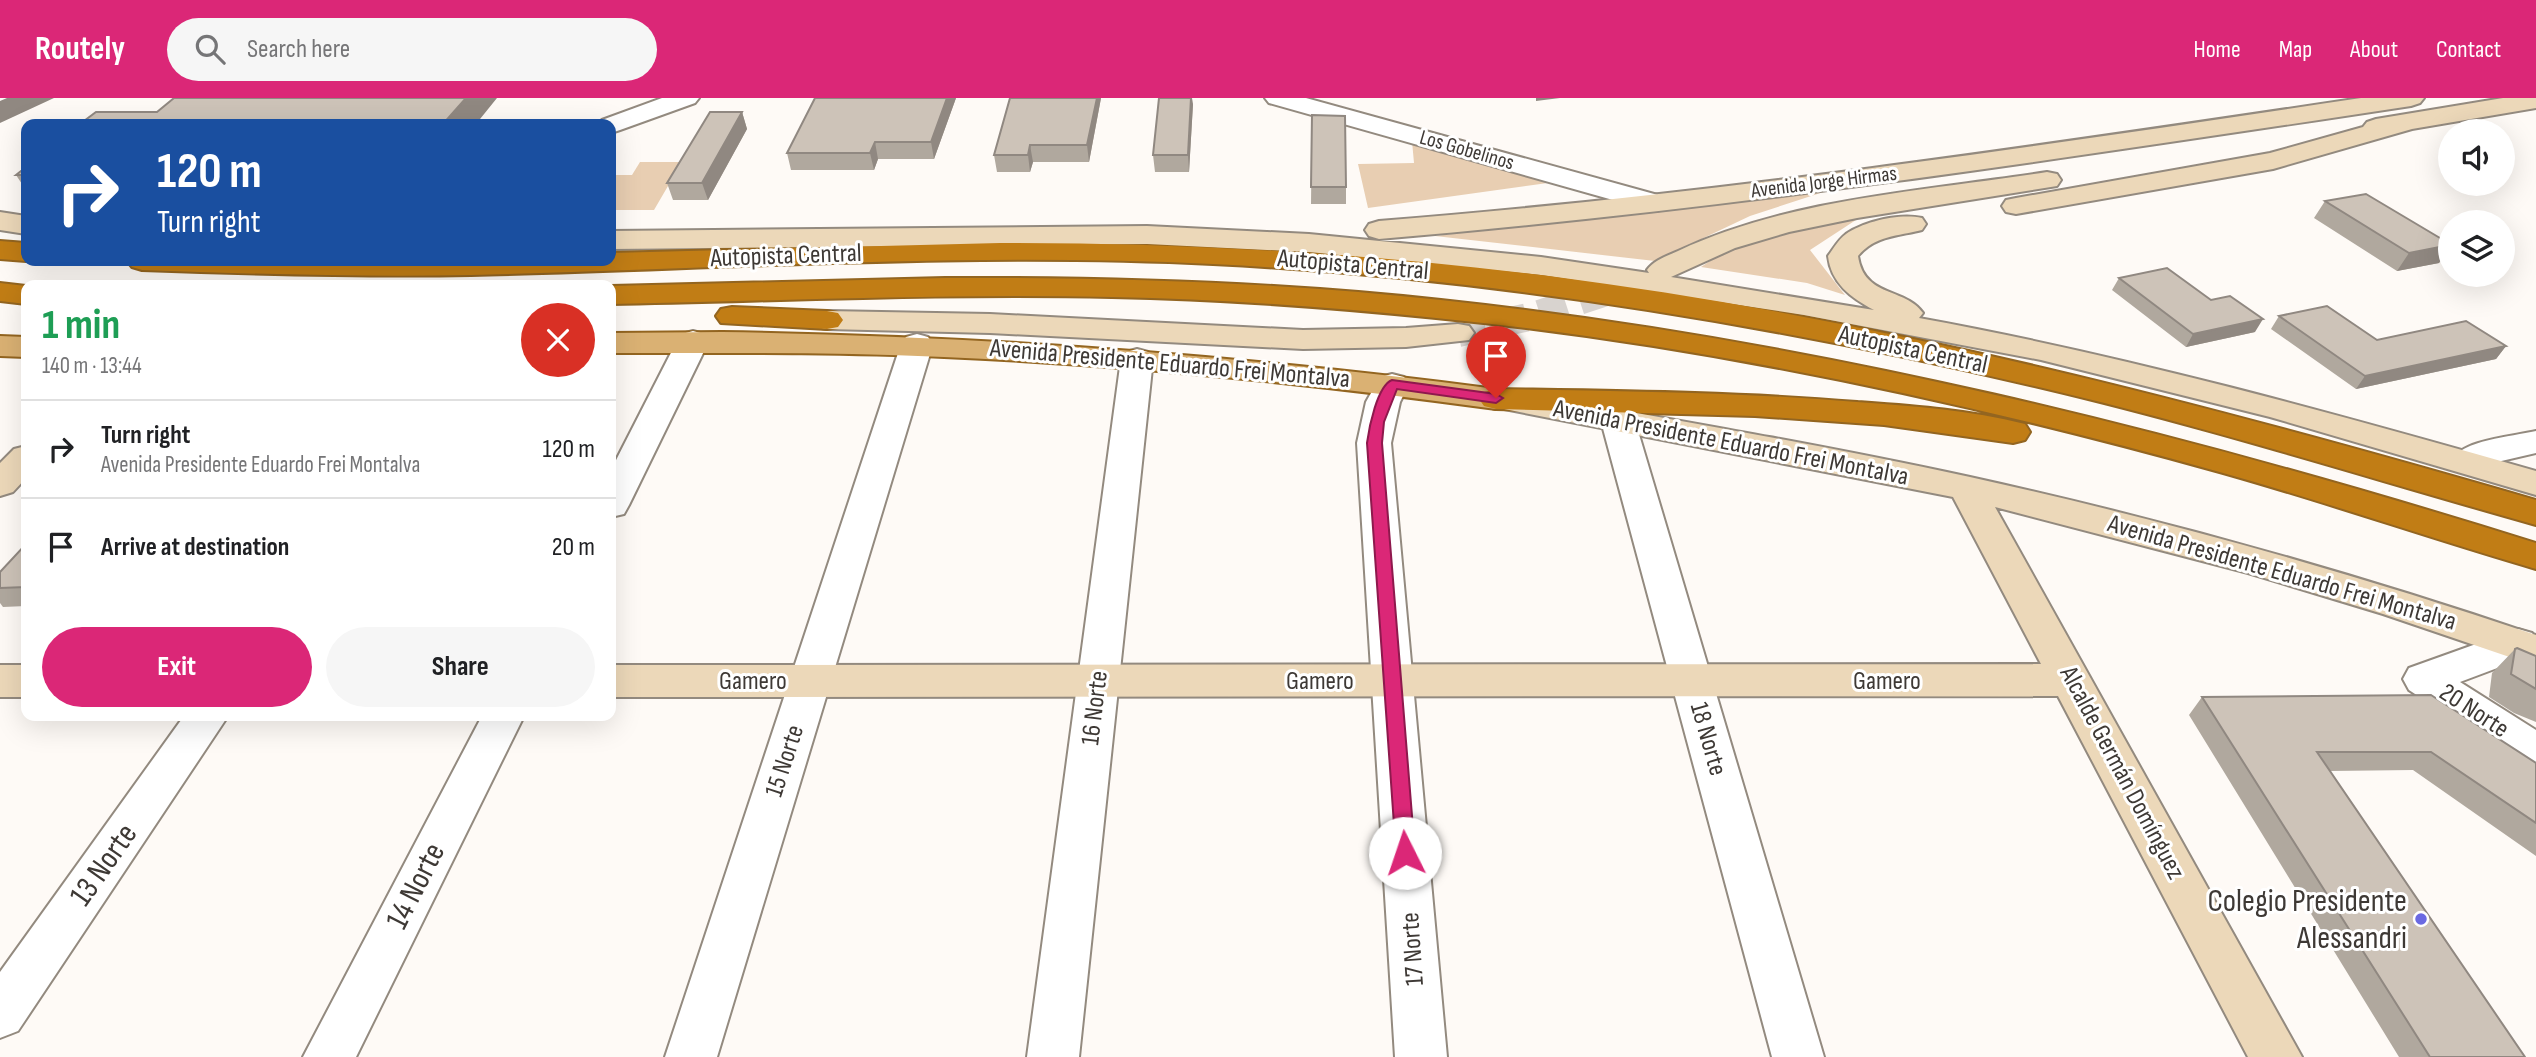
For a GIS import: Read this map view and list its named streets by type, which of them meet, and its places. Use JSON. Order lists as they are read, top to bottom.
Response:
{
  "streets": {
    "highway": ["Autopista Central"],
    "main road": ["Avenida Presidente Eduardo Frei Montalva"],
    "street": [
      "Los Gobelinos",
      "Avenida Jorge Hirmas",
      "Gamero",
      "16 Norte",
      "20 Norte",
      "18 Norte",
      "15 Norte",
      "Alcalde Germán Domínguez",
      "13 Norte",
      "14 Norte",
      "17 Norte"
    ]
  },
  "crossings": [
    ["Los Gobelinos", "Avenida Jorge Hirmas"],
    ["Avenida Presidente Eduardo Frei Montalva", "16 Norte"],
    ["Avenida Presidente Eduardo Frei Montalva", "20 Norte"],
    ["Avenida Presidente Eduardo Frei Montalva", "18 Norte"],
    ["Avenida Presidente Eduardo Frei Montalva", "15 Norte"],
    ["Avenida Presidente Eduardo Frei Montalva", "Alcalde Germán Domínguez"],
    ["Avenida Presidente Eduardo Frei Montalva", "17 Norte"],
    ["Gamero", "16 Norte"],
    ["Gamero", "18 Norte"],
    ["Gamero", "15 Norte"],
    ["Gamero", "Alcalde Germán Domínguez"],
    ["Gamero", "17 Norte"]
  ],
  "places": ["Colegio Presidente Alessandri"],
  "page": {
    "header": "Routely",
    "search": "Search here",
    "nav": [
      "Home",
      "Map",
      "About",
      "Contact"
    ],
    "turn": ["120 m", "Turn right"],
    "heading": ["1 min", "140 m · 13:44"],
    "list": [
      {
        "name": "Turn right",
        "note": "Avenida Presidente Eduardo Frei Montalva",
        "value": "120 m"
      },
      {
        "name": "Arrive at destination",
        "value": "20 m"
      }
    ],
    "buttons": ["Exit", "Share"]
  }
}
